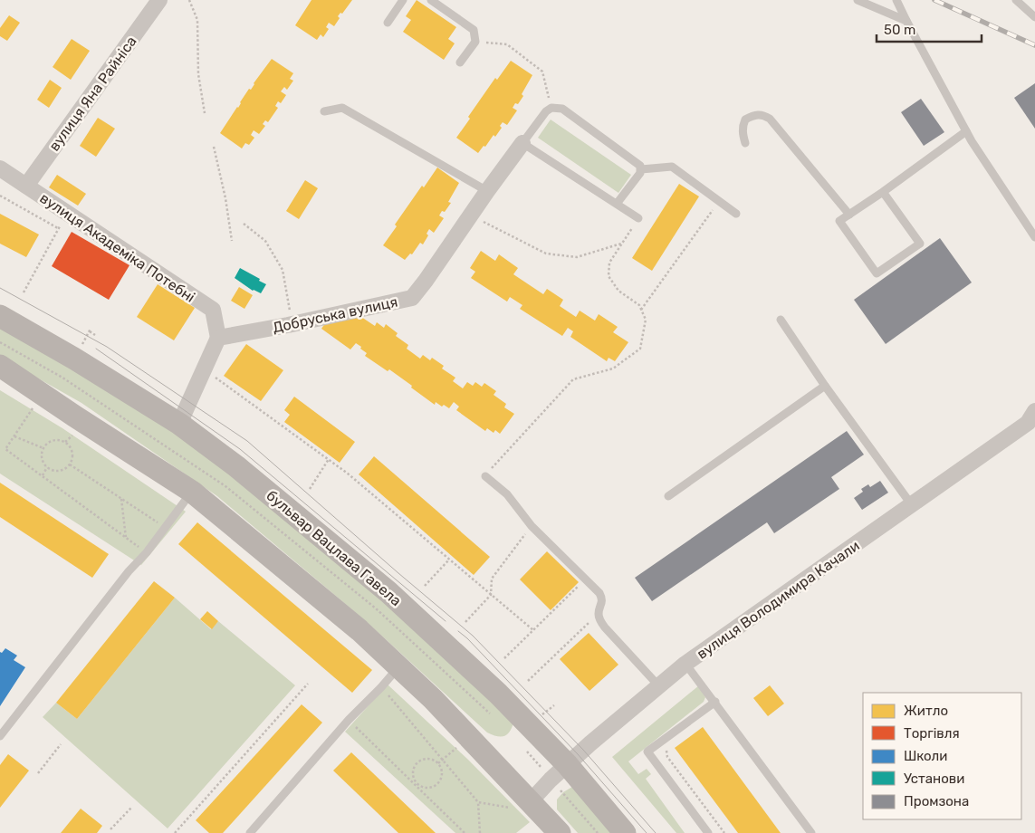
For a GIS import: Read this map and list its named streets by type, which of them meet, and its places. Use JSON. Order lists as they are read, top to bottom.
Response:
{
  "streets": {
    "main road": ["бульвар Вацлава Гавела"],
    "street": [
      "вулиця Яна Райніса",
      "вулиця Академіка Потебні",
      "Добруська вулиця",
      "вулиця Володимира Качали"
    ]
  },
  "crossings": [
    ["вулиця Яна Райніса", "вулиця Академіка Потебні"],
    ["вулиця Академіка Потебні", "Добруська вулиця"],
    ["бульвар Вацлава Гавела", "вулиця Володимира Качали"]
  ],
  "legend": [
    "Житло",
    "Торгівля",
    "Школи",
    "Установи",
    "Промзона"
  ],
  "scale_bar": "50 m"
}
